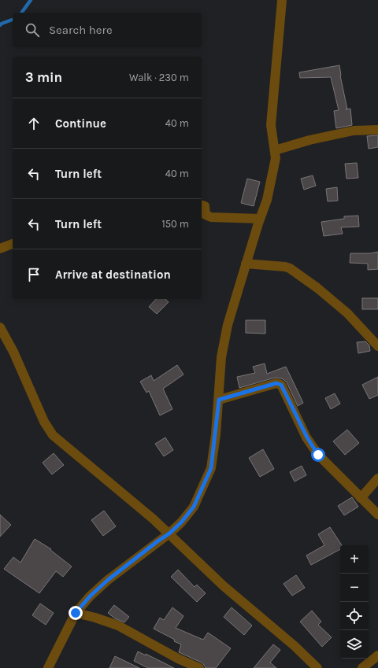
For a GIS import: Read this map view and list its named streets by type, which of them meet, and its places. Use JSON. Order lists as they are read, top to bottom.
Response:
{
  "page": {
    "search": "Search here",
    "heading": ["3 min", "Walk · 230 m"],
    "list": [
      ["Continue", "40 m"],
      ["Turn left", "40 m"],
      ["Turn left", "150 m"],
      "Arrive at destination"
    ],
    "map_buttons": ["+", "−"]
  }
}
